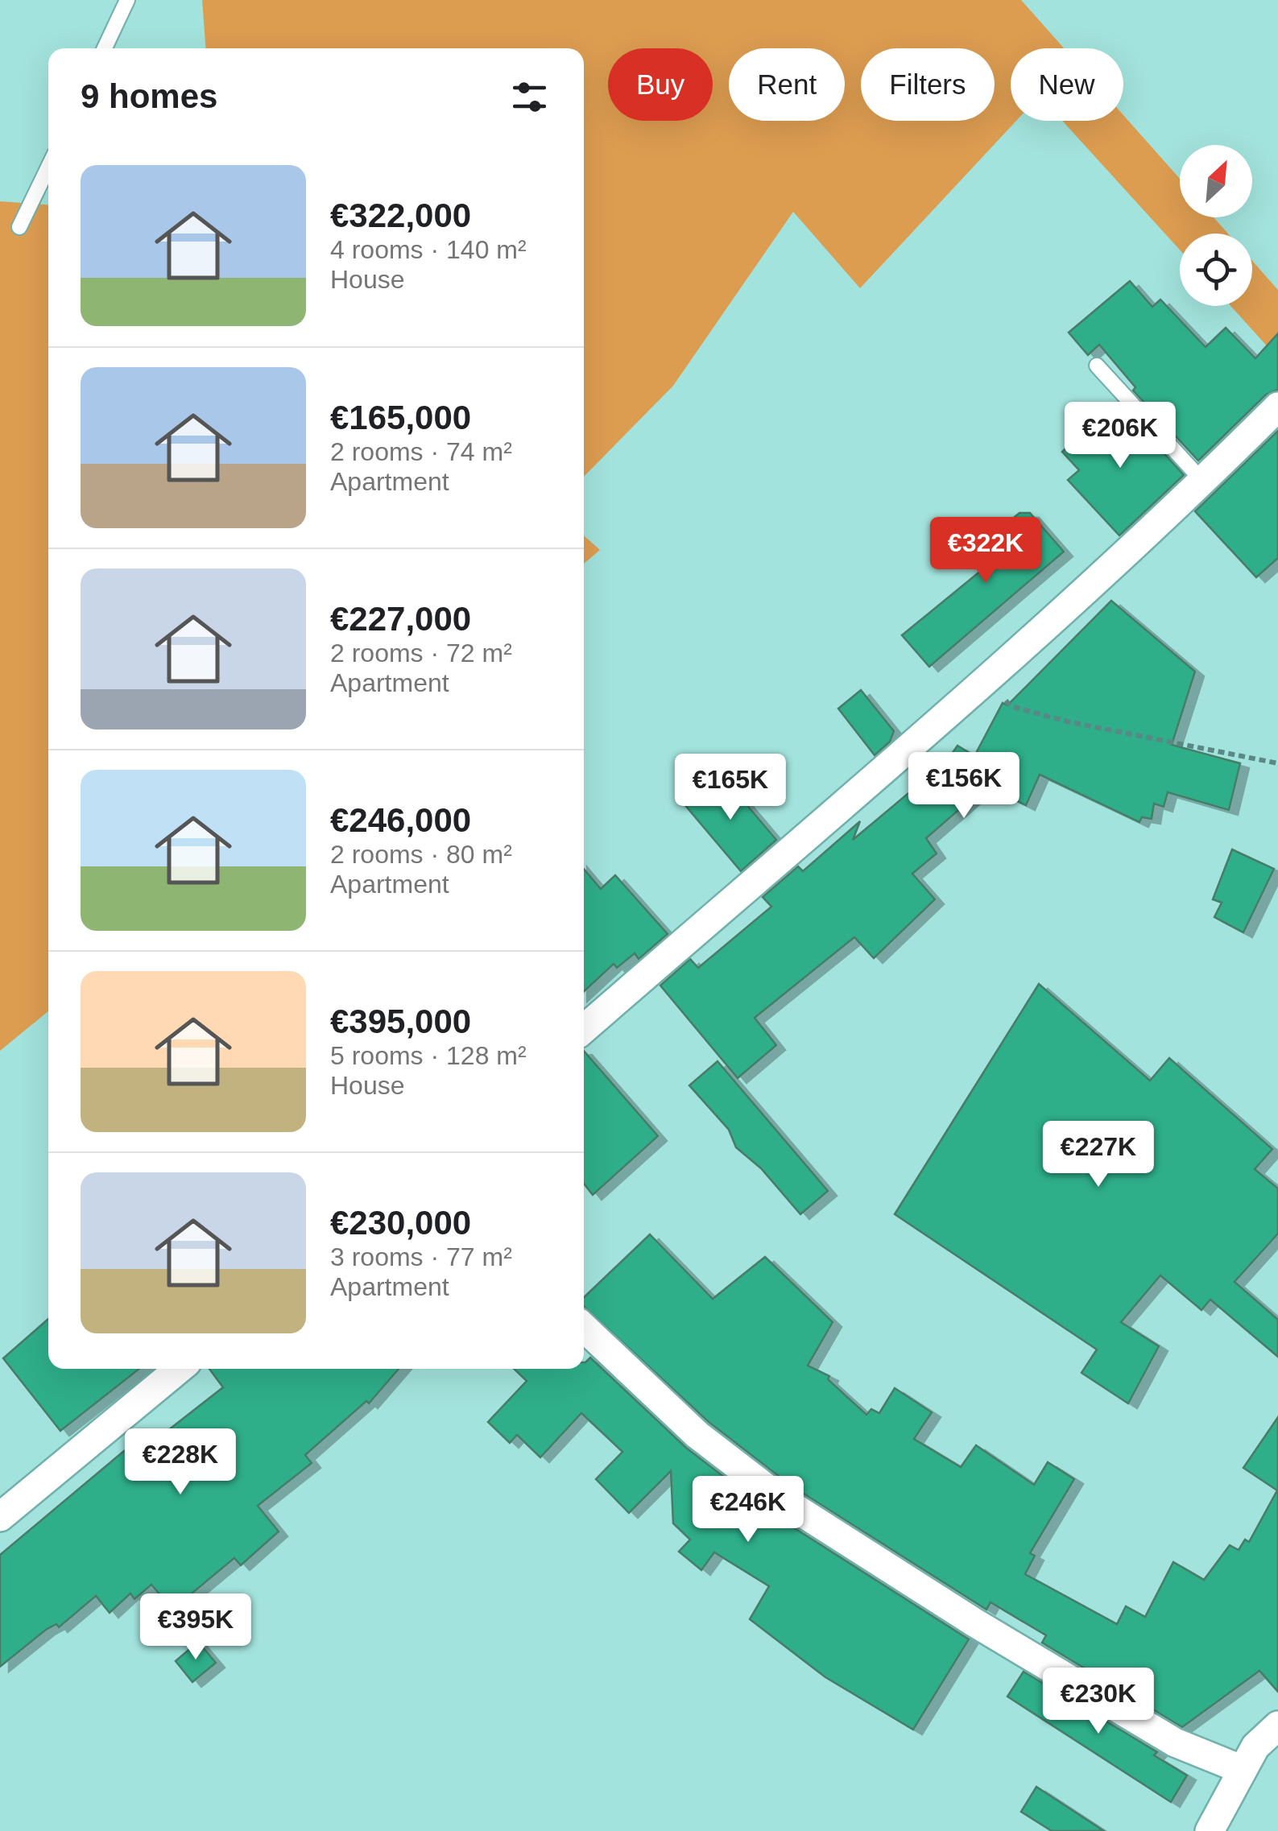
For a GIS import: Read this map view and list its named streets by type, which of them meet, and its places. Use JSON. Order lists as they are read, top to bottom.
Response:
{
  "north": "top right",
  "page": {
    "chip": [
      "Buy",
      "Rent",
      "Filters",
      "New"
    ],
    "heading": "9 homes",
    "list": [
      {
        "name": "€322,000",
        "note": "4 rooms · 140 m² · House"
      },
      {
        "name": "€165,000",
        "note": "2 rooms · 74 m² · Apartment"
      },
      {
        "name": "€227,000",
        "note": "2 rooms · 72 m² · Apartment"
      },
      {
        "name": "€246,000",
        "note": "2 rooms · 80 m² · Apartment"
      },
      {
        "name": "€395,000",
        "note": "5 rooms · 128 m² · House"
      },
      {
        "name": "€230,000",
        "note": "3 rooms · 77 m² · Apartment"
      }
    ],
    "price": [
      "€206K",
      "€322K",
      "€156K",
      "€165K",
      "€227K",
      "€228K",
      "€246K",
      "€395K",
      "€230K"
    ]
  }
}
